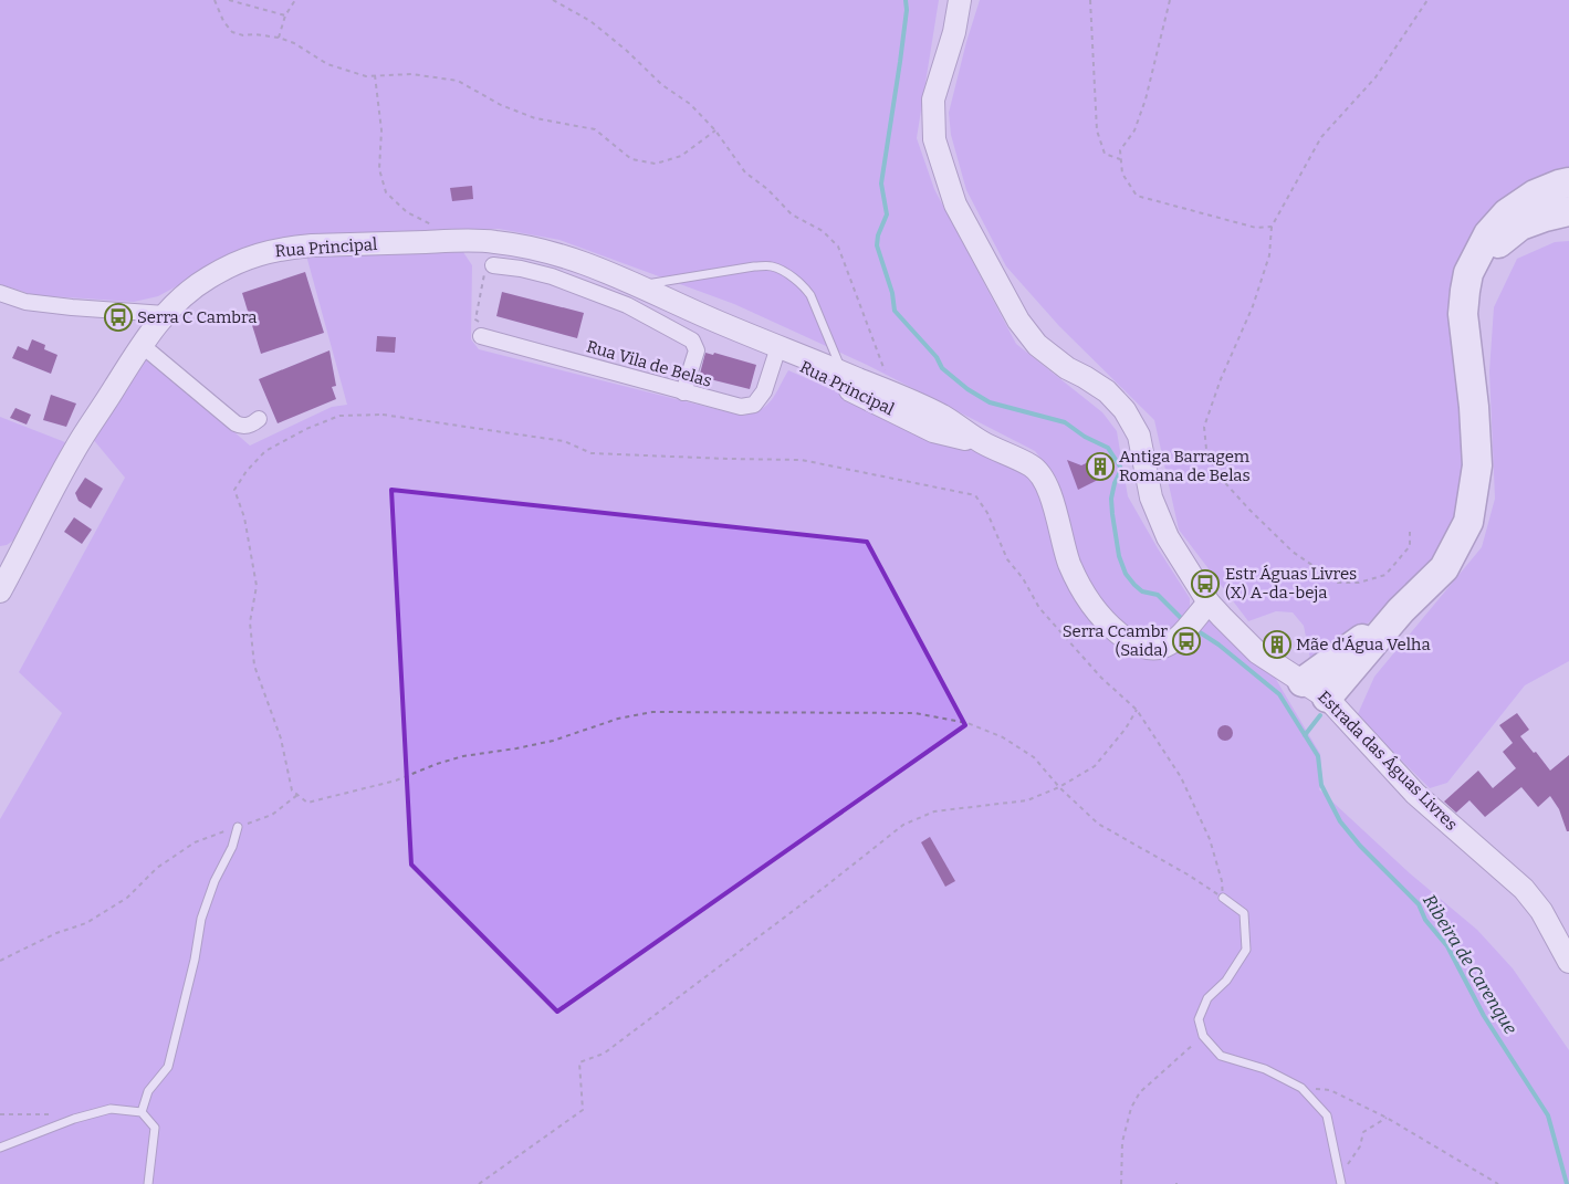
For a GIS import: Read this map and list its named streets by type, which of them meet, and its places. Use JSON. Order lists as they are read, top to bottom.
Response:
{
  "streets": {
    "street": ["Rua Principal", "Rua Vila de Belas", "Estrada das Águas Livres"]
  },
  "crossings": [
    ["Rua Principal", "Rua Vila de Belas"],
    ["Rua Principal", "Estrada das Águas Livres"]
  ],
  "water": ["Ribeira de Carenque"],
  "places": {
    "bus stop": ["Serra C Cambra", "Estr Águas Livres (X) A-da-beja", "Serra Ccambr (Saida)"],
    "building": ["Antiga Barragem Romana de Belas", "Mãe d'Água Velha"]
  }
}
